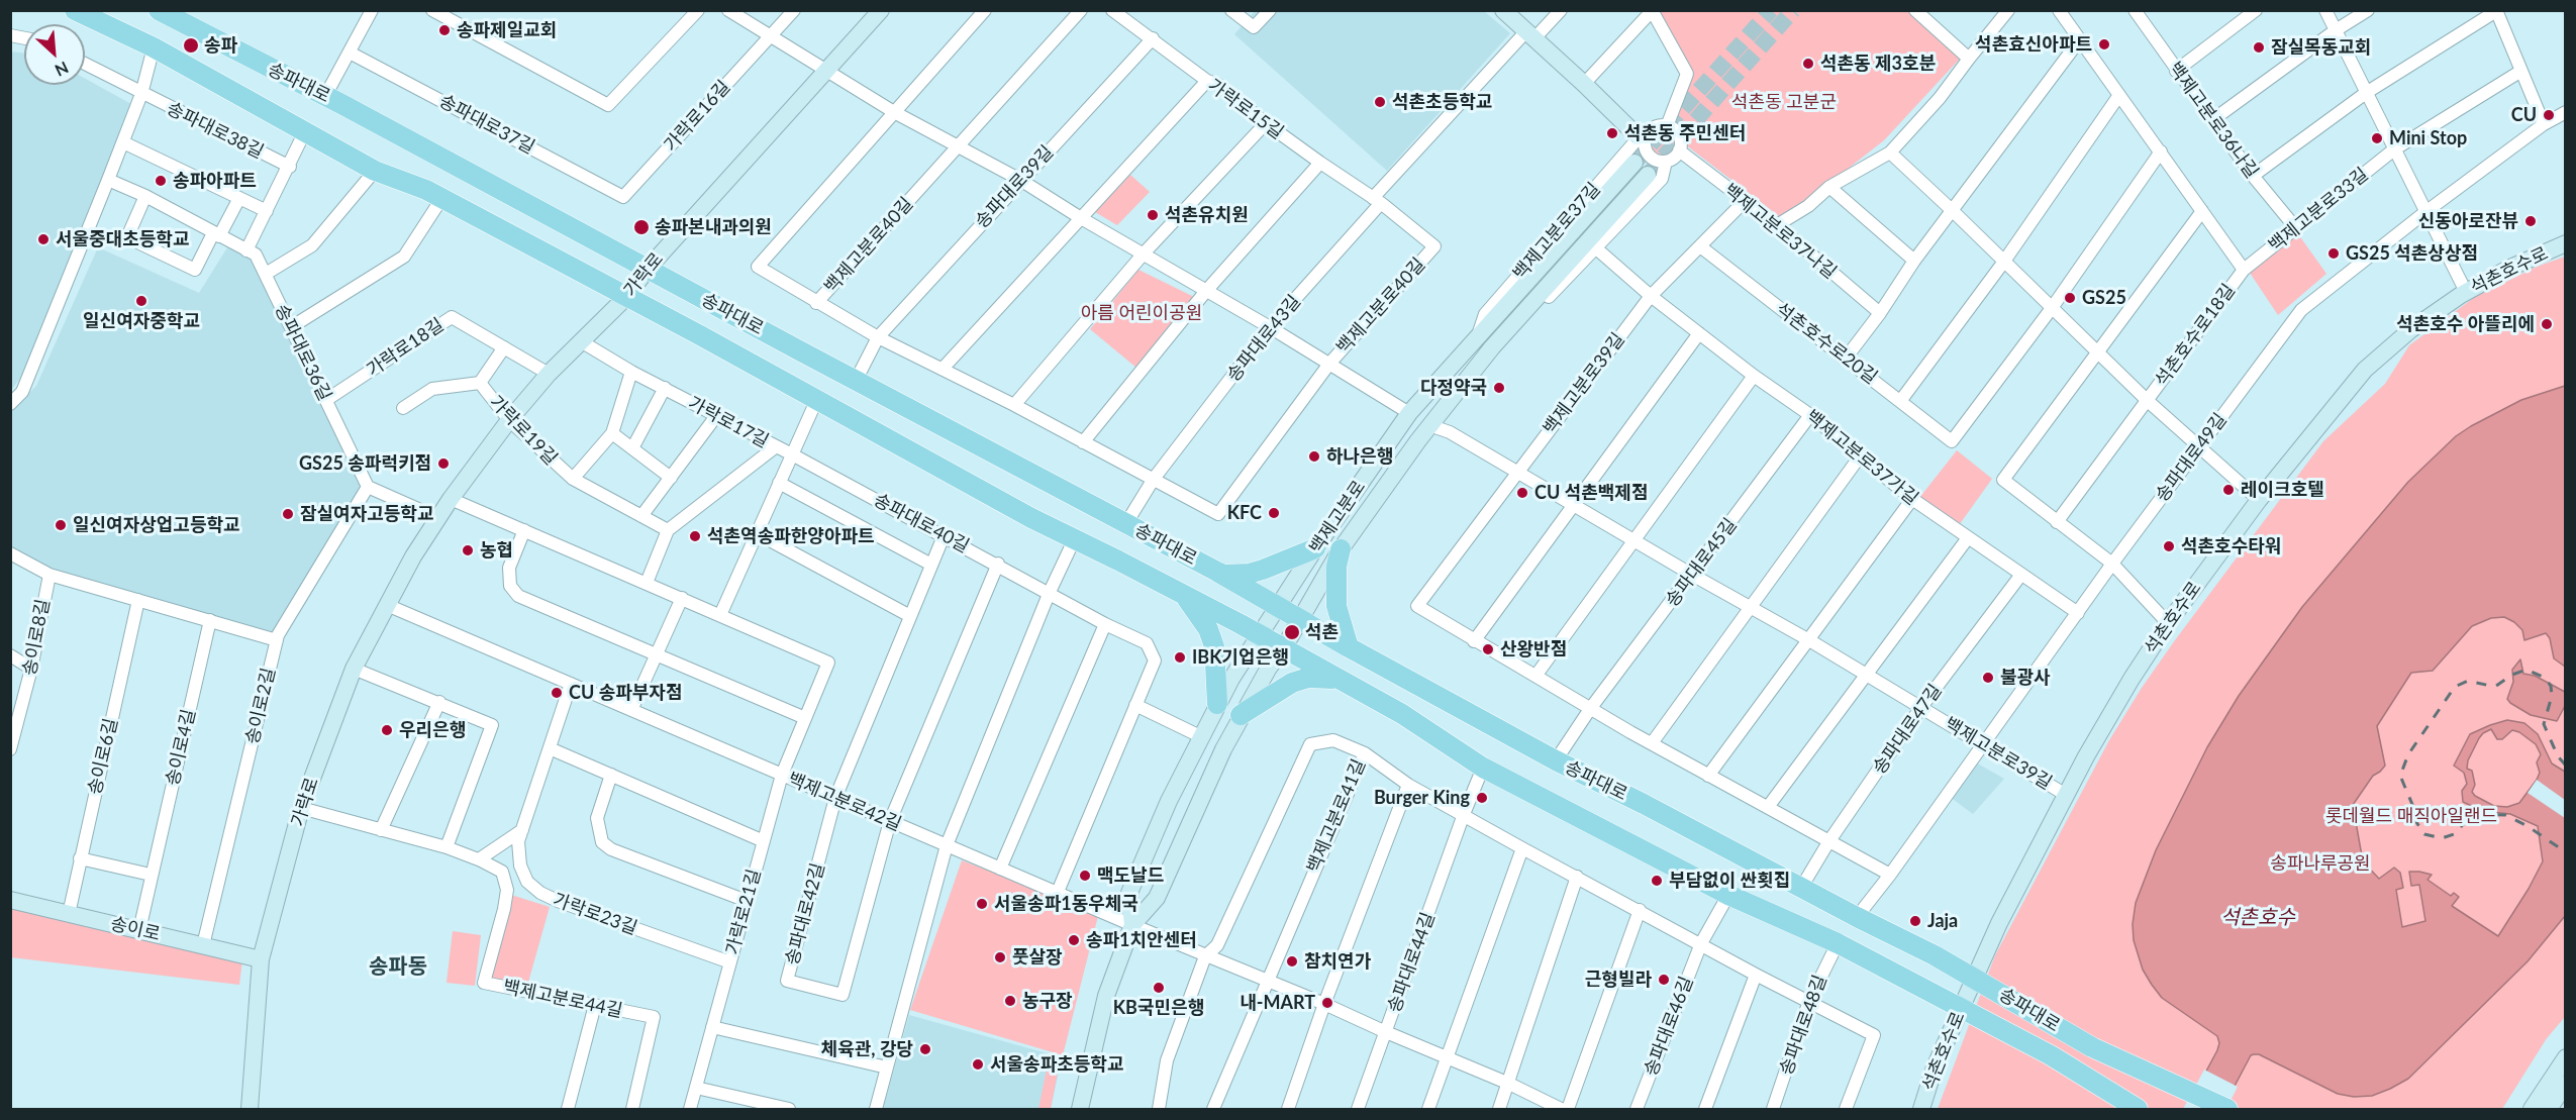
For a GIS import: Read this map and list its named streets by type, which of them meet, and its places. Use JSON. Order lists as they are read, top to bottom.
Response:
{
  "streets": {
    "main road": ["송파대로"],
    "street": [
      "가락로15길",
      "가락로16길",
      "백제고분로36나길",
      "송파대로37길",
      "송파대로38길",
      "송파대로39길",
      "백제고분로33길",
      "백제고분로37길",
      "백제고분로37나길",
      "백제고분로40길",
      "석촌호수로",
      "가락로",
      "석촌호수로18길",
      "송파대로43길",
      "석촌호수로20길",
      "가락로18길",
      "송파대로36길",
      "백제고분로39길",
      "가락로17길",
      "가락로19길",
      "백제고분로37가길",
      "송파대로49길",
      "백제고분로",
      "송파대로40길",
      "송파대로45길",
      "송이로8길",
      "송이로2길",
      "송파대로47길",
      "송이로4길",
      "송이로6길",
      "백제고분로42길",
      "백제고분로41길",
      "가락로21길",
      "가락로23길",
      "송파대로42길",
      "송이로",
      "송파대로44길",
      "백제고분로44길",
      "송파대로48길",
      "송파대로46길"
    ]
  },
  "crossings": [
    ["송파대로", "송파대로39길"],
    ["송파대로", "석촌호수로"],
    ["송파대로", "가락로"],
    ["송파대로", "송파대로43길"],
    ["송파대로", "송파대로49길"],
    ["송파대로", "백제고분로"],
    ["송파대로", "송파대로45길"],
    ["송파대로", "송파대로47길"],
    ["송파대로", "송파대로44길"],
    ["송파대로", "송파대로48길"],
    ["송파대로", "송파대로46길"],
    ["가락로15길", "송파대로39길"],
    ["가락로15길", "백제고분로40길"],
    ["가락로15길", "송파대로43길"],
    ["가락로16길", "송파대로37길"],
    ["백제고분로36나길", "백제고분로33길"],
    ["송파대로39길", "백제고분로40길"],
    ["백제고분로33길", "석촌호수로18길"],
    ["백제고분로37길", "백제고분로37나길"],
    ["백제고분로37길", "백제고분로37가길"],
    ["백제고분로37길", "백제고분로"],
    ["백제고분로40길", "가락로"],
    ["백제고분로40길", "송파대로43길"],
    ["백제고분로40길", "백제고분로"],
    ["석촌호수로", "석촌호수로18길"],
    ["석촌호수로", "백제고분로39길"],
    ["가락로", "가락로18길"],
    ["가락로", "가락로17길"],
    ["가락로", "가락로19길"],
    ["가락로", "백제고분로42길"],
    ["가락로", "가락로21길"],
    ["가락로", "송이로"],
    ["가락로", "백제고분로44길"],
    ["석촌호수로18길", "석촌호수로20길"],
    ["석촌호수로18길", "송파대로49길"],
    ["가락로18길", "송파대로36길"],
    ["송파대로36길", "송이로2길"],
    ["백제고분로39길", "백제고분로37가길"],
    ["백제고분로39길", "송파대로49길"],
    ["백제고분로39길", "백제고분로"],
    ["백제고분로39길", "송파대로45길"],
    ["백제고분로39길", "송파대로47길"],
    ["가락로17길", "송파대로40길"],
    ["백제고분로37가길", "송파대로49길"],
    ["백제고분로37가길", "송파대로45길"],
    ["백제고분로37가길", "송파대로47길"],
    ["백제고분로", "백제고분로42길"],
    ["송파대로40길", "송파대로42길"],
    ["송이로2길", "송이로"],
    ["송이로4길", "송이로"],
    ["송이로6길", "송이로"],
    ["백제고분로42길", "가락로21길"],
    ["백제고분로42길", "가락로23길"],
    ["백제고분로42길", "송파대로42길"],
    ["가락로21길", "가락로23길"]
  ],
  "districts": ["송파동"],
  "water": ["석촌호수"],
  "parks": [
    "석촌동 고분군",
    "아름 어린이공원",
    "롯데월드 매직아일랜드",
    "송파나루공원"
  ],
  "places": [
    "송파제일교회",
    "석촌효신아파트",
    "송파",
    "잠실목동교회",
    "석촌동 제3호분",
    "석촌초등학교",
    "CU",
    "석촌동 주민센터",
    "Mini Stop",
    "송파아파트",
    "석촌유치원",
    "신동아로잔뷰",
    "송파본내과의원",
    "서울중대초등학교",
    "GS25 석촌상상점",
    "GS25",
    "일신여자중학교",
    "석촌호수 아뜰리에",
    "다정약국",
    "하나은행",
    "GS25 송파럭키점",
    "레이크호텔",
    "CU 석촌백제점",
    "KFC",
    "잠실여자고등학교",
    "일신여자상업고등학교",
    "석촌역송파한양아파트",
    "석촌호수타워",
    "농협",
    "석촌",
    "산왕반점",
    "IBK기업은행",
    "불광사",
    "CU 송파부자점",
    "우리은행",
    "Burger King",
    "맥도날드",
    "부담없이 싼횟집",
    "서울송파1동우체국",
    "Jaja",
    "송파1치안센터",
    "풋살장",
    "참치연가",
    "근형빌라",
    "KB국민은행",
    "농구장",
    "내-MART",
    "체육관, 강당",
    "서울송파초등학교"
  ],
  "north": "bottom right"
}
